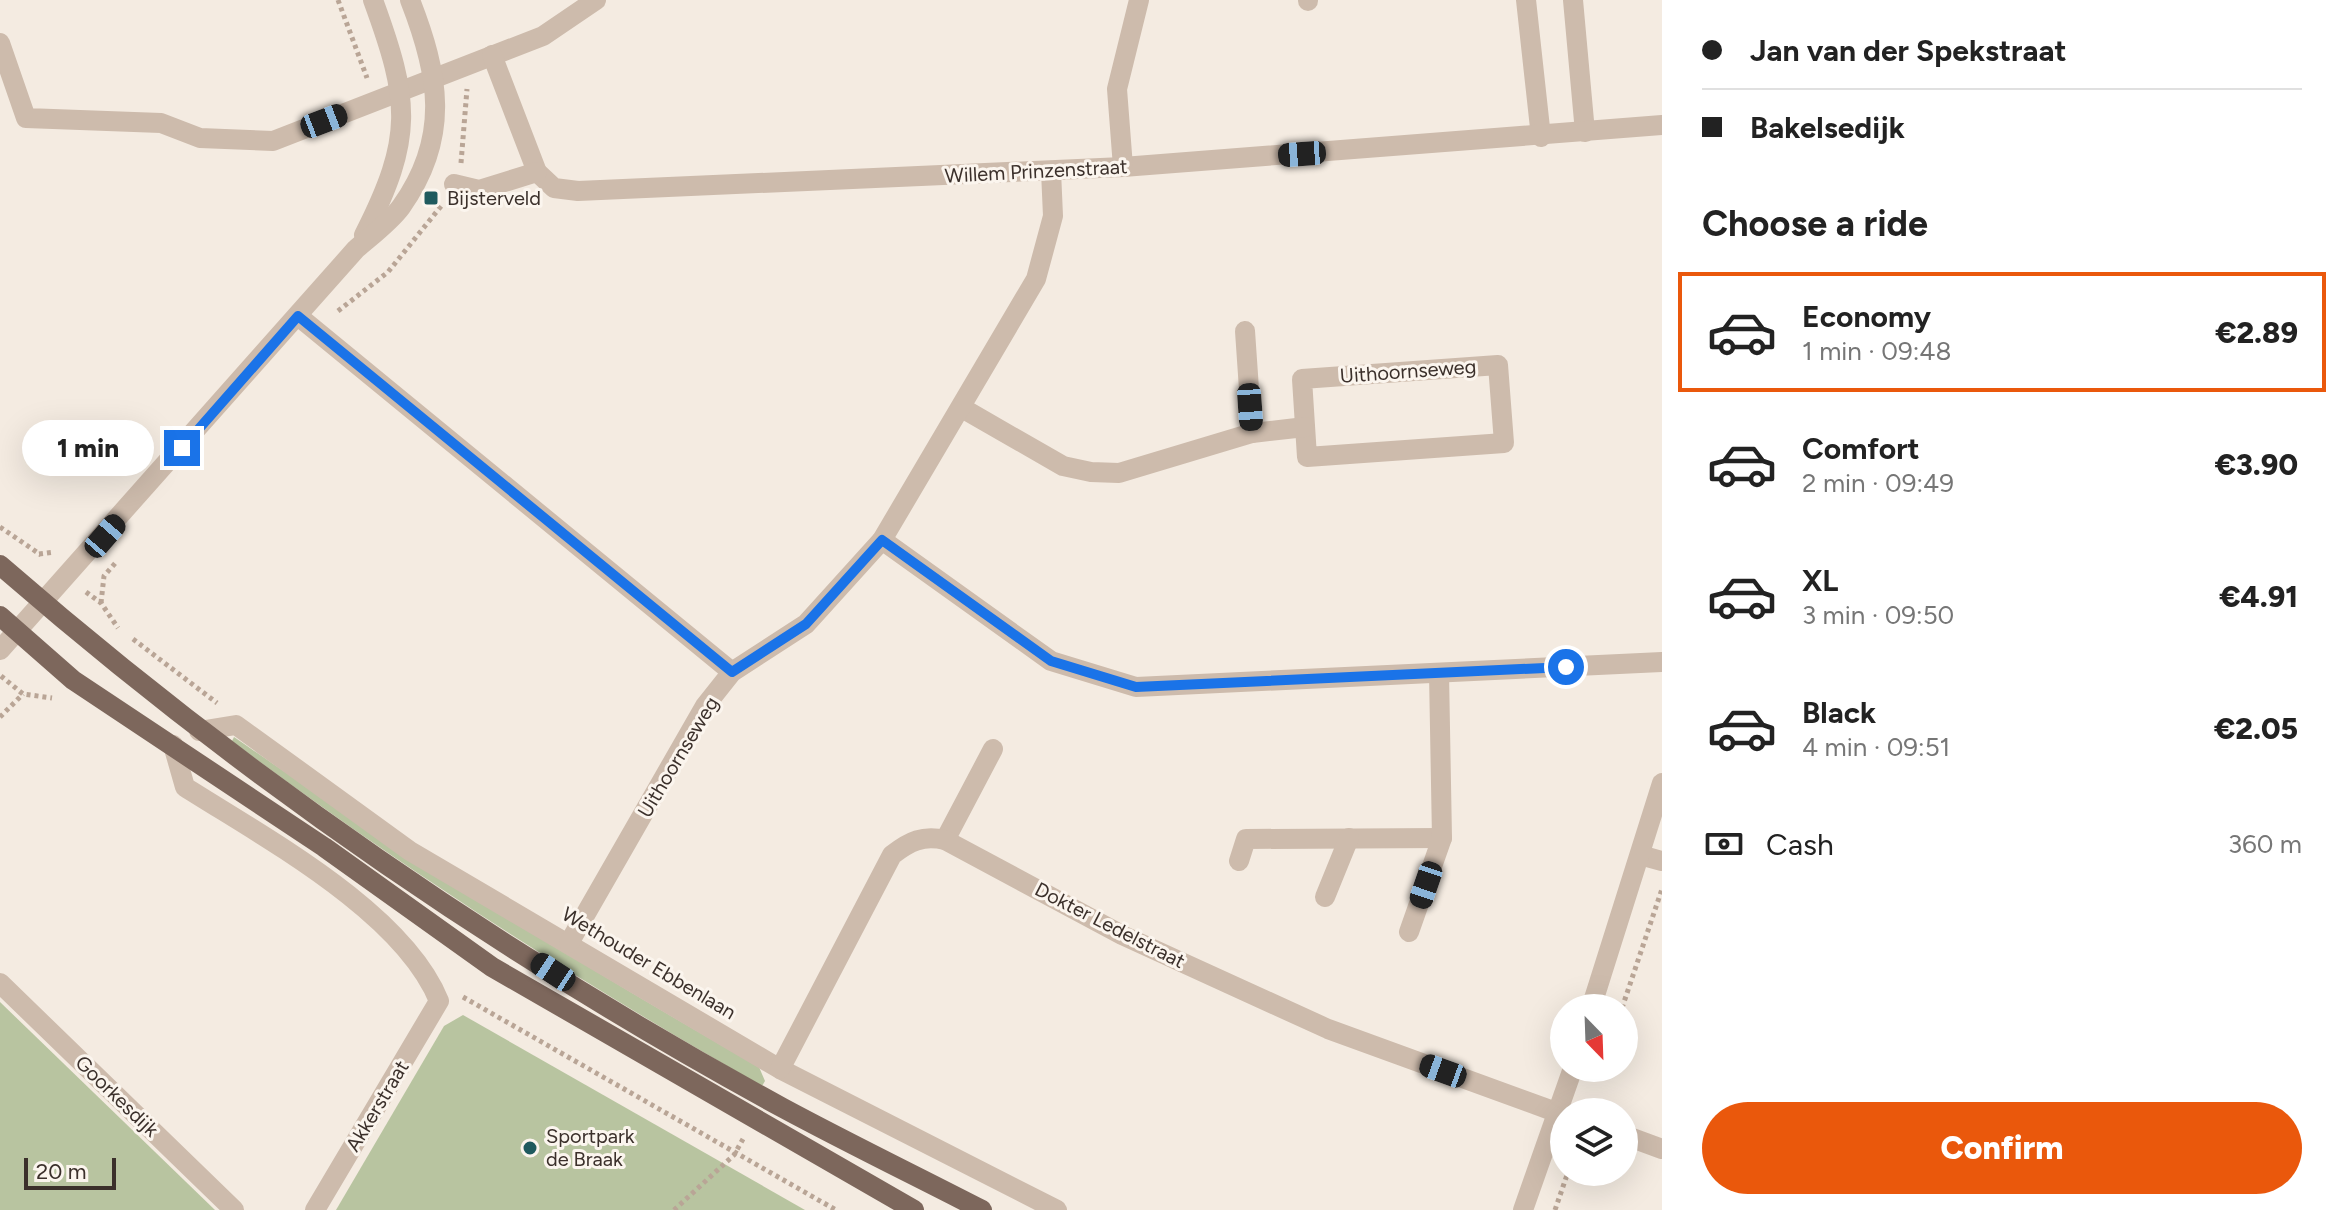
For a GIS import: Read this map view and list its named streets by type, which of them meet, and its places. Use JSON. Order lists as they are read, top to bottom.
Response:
{
  "streets": {
    "street": [
      "Willem Prinzenstraat",
      "Uithoornseweg",
      "Dokter Ledelstraat",
      "Wethouder Ebbenlaan",
      "Goorkesdijk",
      "Akkerstraat"
    ]
  },
  "crossings": [
    ["Willem Prinzenstraat", "Uithoornseweg"],
    ["Uithoornseweg", "Wethouder Ebbenlaan"]
  ],
  "places": {
    "transit": ["Bijsterveld"],
    "other": ["Sportpark de Braak"]
  },
  "scale_bar": "20 m",
  "north": "bottom right",
  "page": {
    "banner": ["Jan van der Spekstraat", "Bakelsedijk"],
    "heading": "Choose a ride",
    "list": [
      {
        "name": "Economy",
        "note": "1 min · 09:48",
        "value": "€2.89"
      },
      {
        "name": "Comfort",
        "note": "2 min · 09:49",
        "value": "€3.90"
      },
      {
        "name": "XL",
        "note": "3 min · 09:50",
        "value": "€4.91"
      },
      {
        "name": "Black",
        "note": "4 min · 09:51",
        "value": "€2.05"
      }
    ],
    "bubble": "1 min",
    "pay": ["Cash", "360 m"],
    "buttons": "Confirm",
    "scale": "20 m"
  }
}
